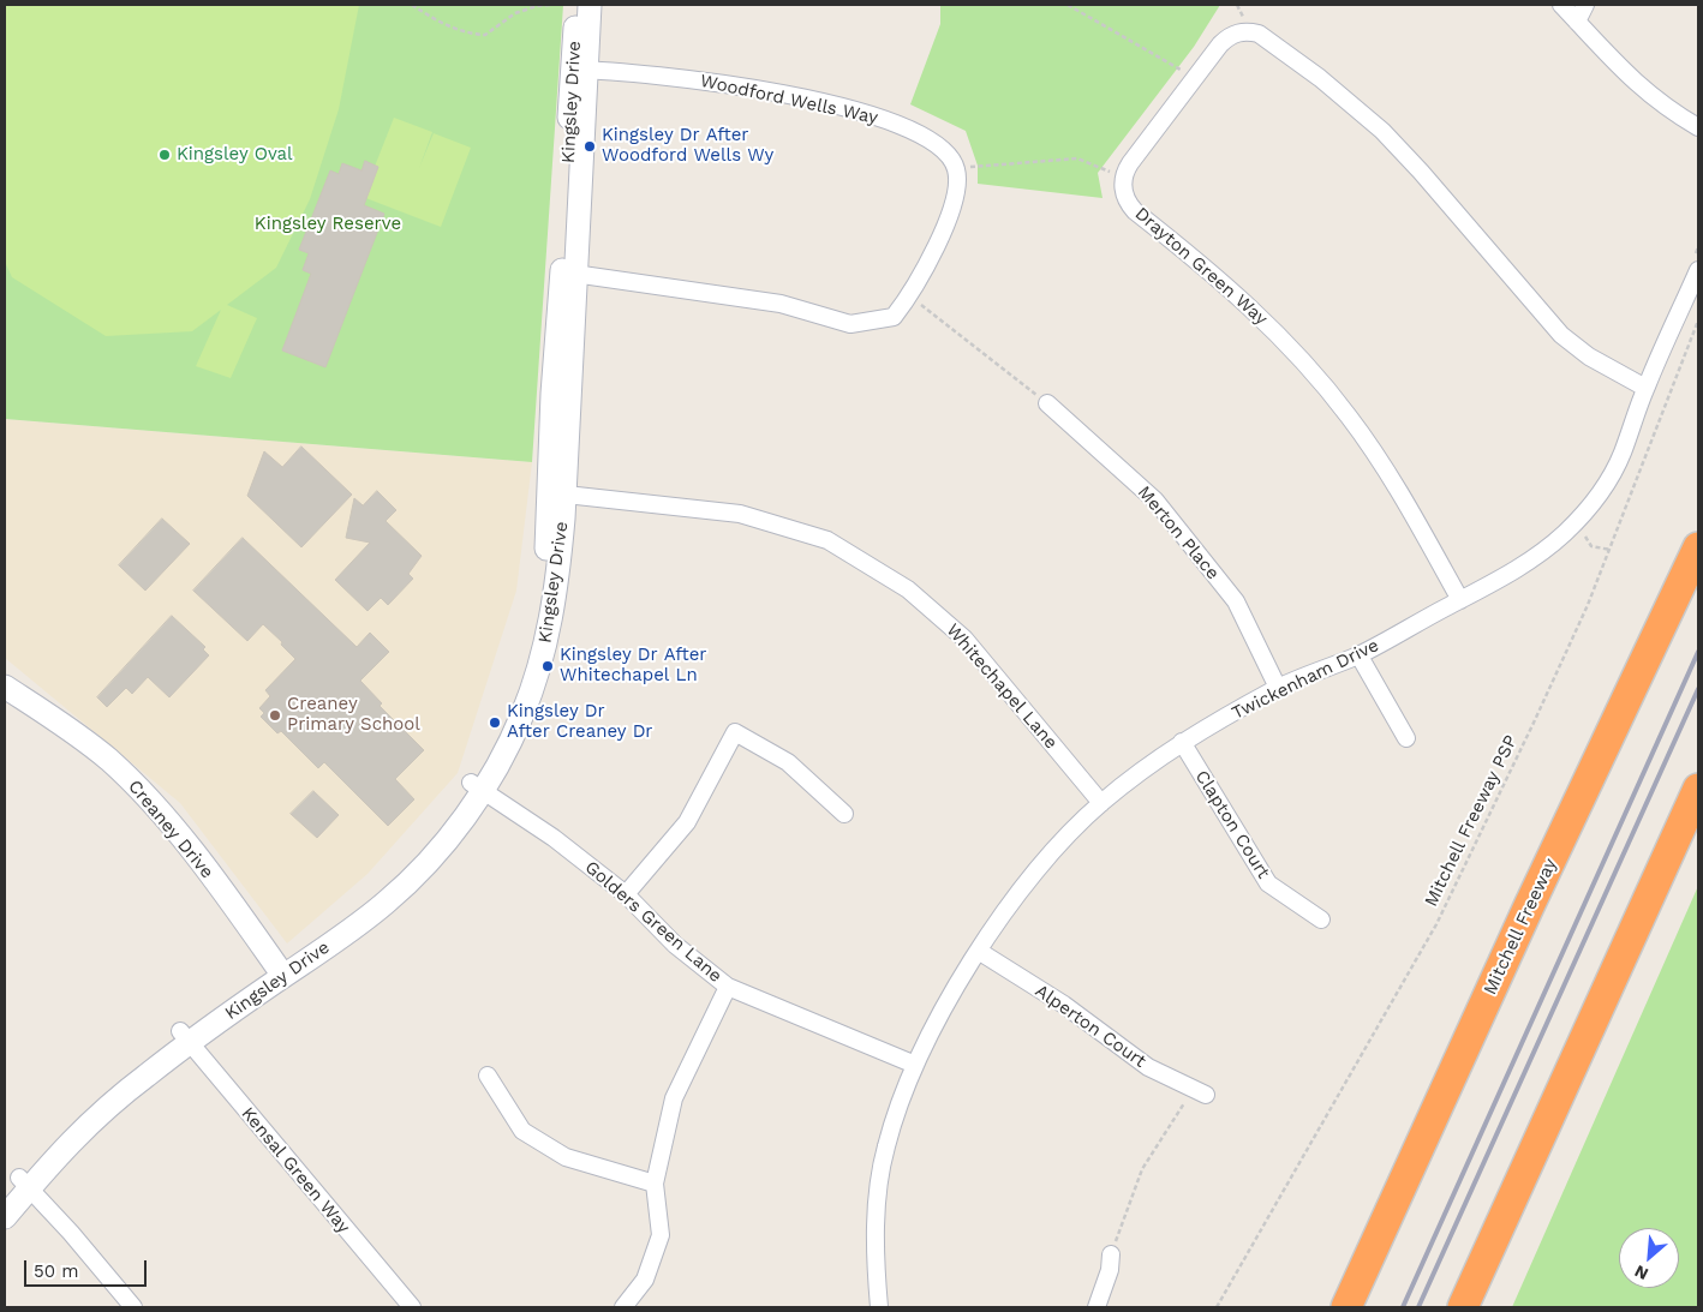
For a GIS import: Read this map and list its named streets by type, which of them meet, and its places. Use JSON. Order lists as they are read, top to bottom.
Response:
{
  "streets": {
    "highway": ["Mitchell Freeway"],
    "main road": ["Kingsley Drive", "Creaney Drive"],
    "street": [
      "Woodford Wells Way",
      "Drayton Green Way",
      "Merton Place",
      "Twickenham Drive",
      "Whitechapel Lane",
      "Clapton Court",
      "Golders Green Lane",
      "Alperton Court",
      "Kensal Green Way"
    ],
    "path": ["Mitchell Freeway PSP"]
  },
  "crossings": [
    ["Woodford Wells Way", "Kingsley Drive"],
    ["Kingsley Drive", "Whitechapel Lane"],
    ["Kingsley Drive", "Creaney Drive"],
    ["Kingsley Drive", "Golders Green Lane"],
    ["Kingsley Drive", "Kensal Green Way"],
    ["Drayton Green Way", "Twickenham Drive"],
    ["Merton Place", "Twickenham Drive"],
    ["Twickenham Drive", "Whitechapel Lane"],
    ["Twickenham Drive", "Clapton Court"],
    ["Twickenham Drive", "Golders Green Lane"],
    ["Twickenham Drive", "Alperton Court"]
  ],
  "parks": ["Kingsley Reserve"],
  "places": [
    "Kingsley Dr After Woodford Wells Wy",
    "Kingsley Oval",
    "Kingsley Dr After Whitechapel Ln",
    "Creaney Primary School",
    "Kingsley Dr After Creaney Dr"
  ],
  "scale_bar": "50 m",
  "north": "bottom left"
}
